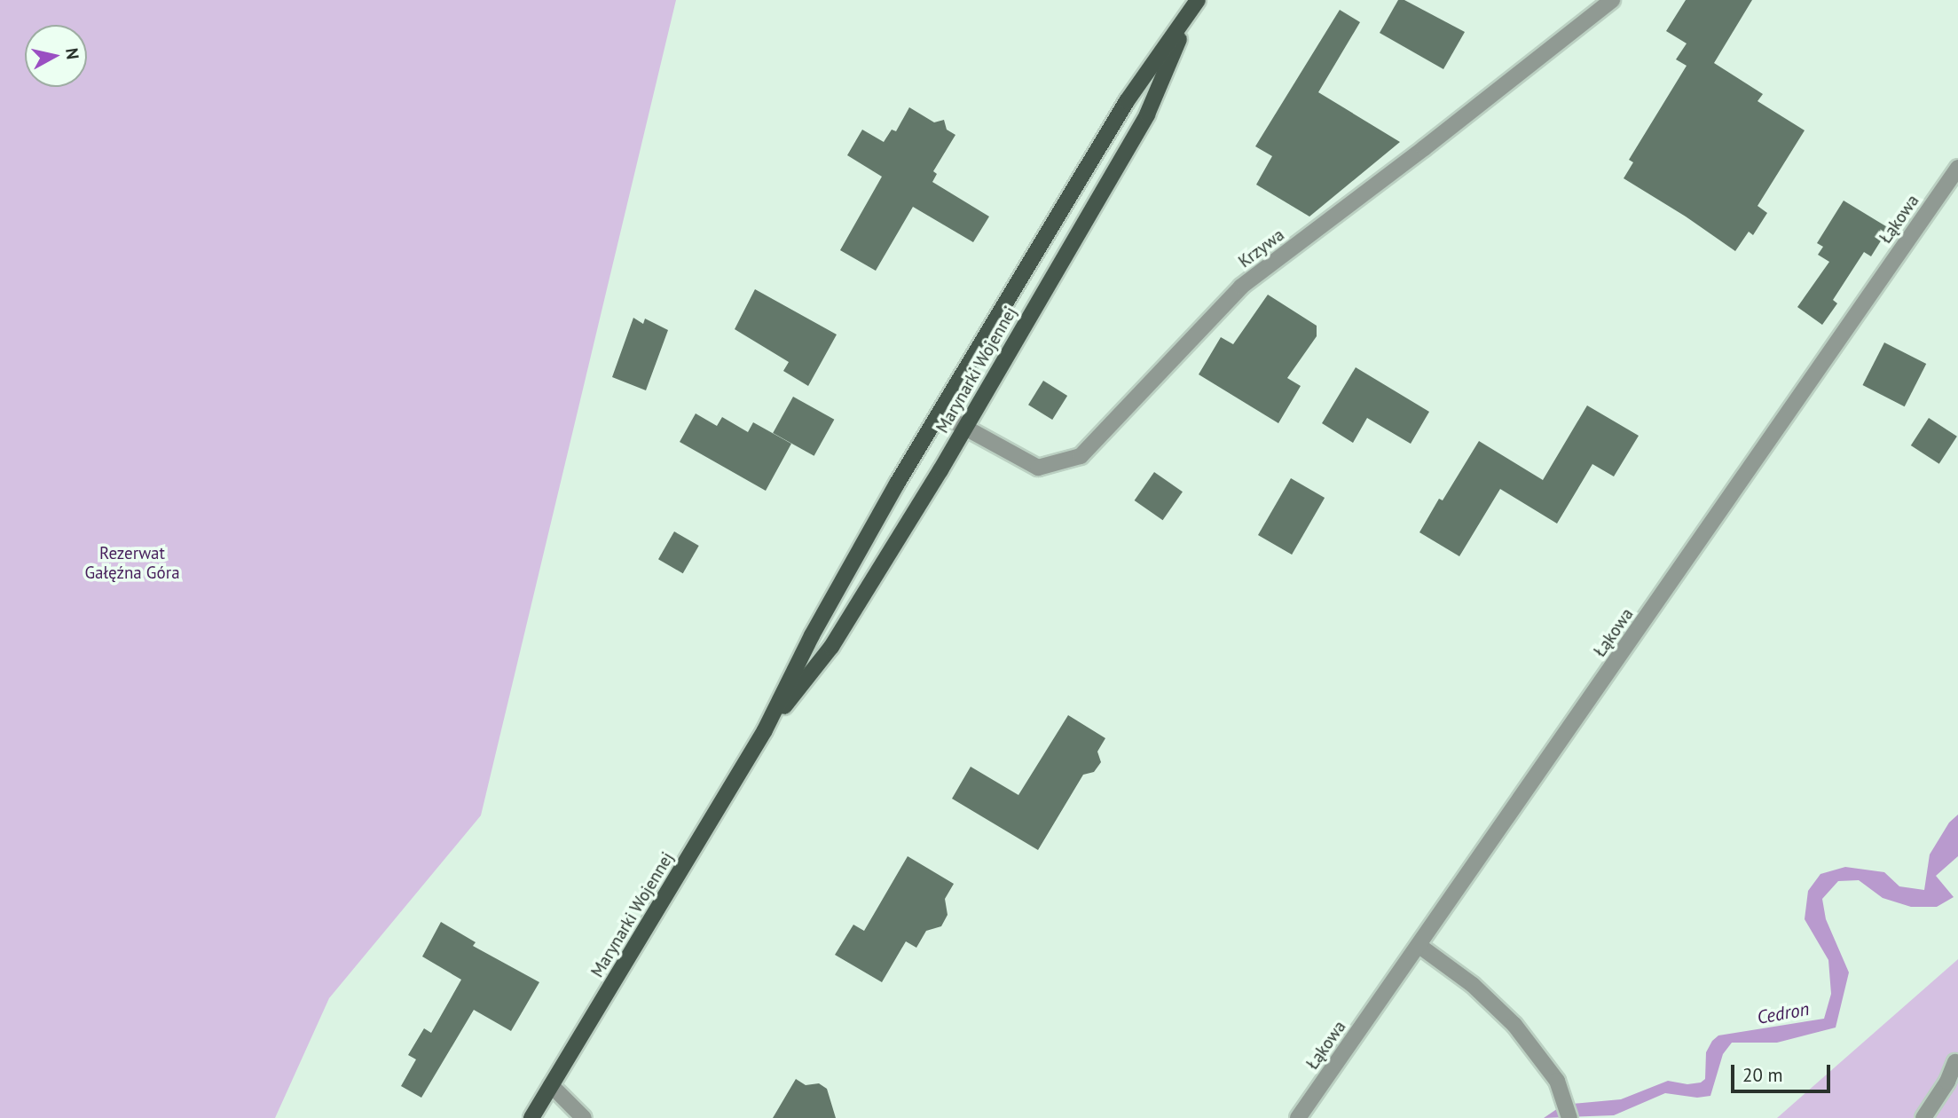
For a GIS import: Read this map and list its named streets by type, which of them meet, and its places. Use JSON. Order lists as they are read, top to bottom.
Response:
{
  "streets": {
    "main road": ["Marynarki Wojennej"],
    "street": ["Łąkowa", "Krzywa"]
  },
  "crossings": [
    ["Krzywa", "Marynarki Wojennej"]
  ],
  "water": ["Cedron"],
  "parks": ["Rezerwat Gałęźna Góra"],
  "scale_bar": "20 m",
  "north": "right"
}
